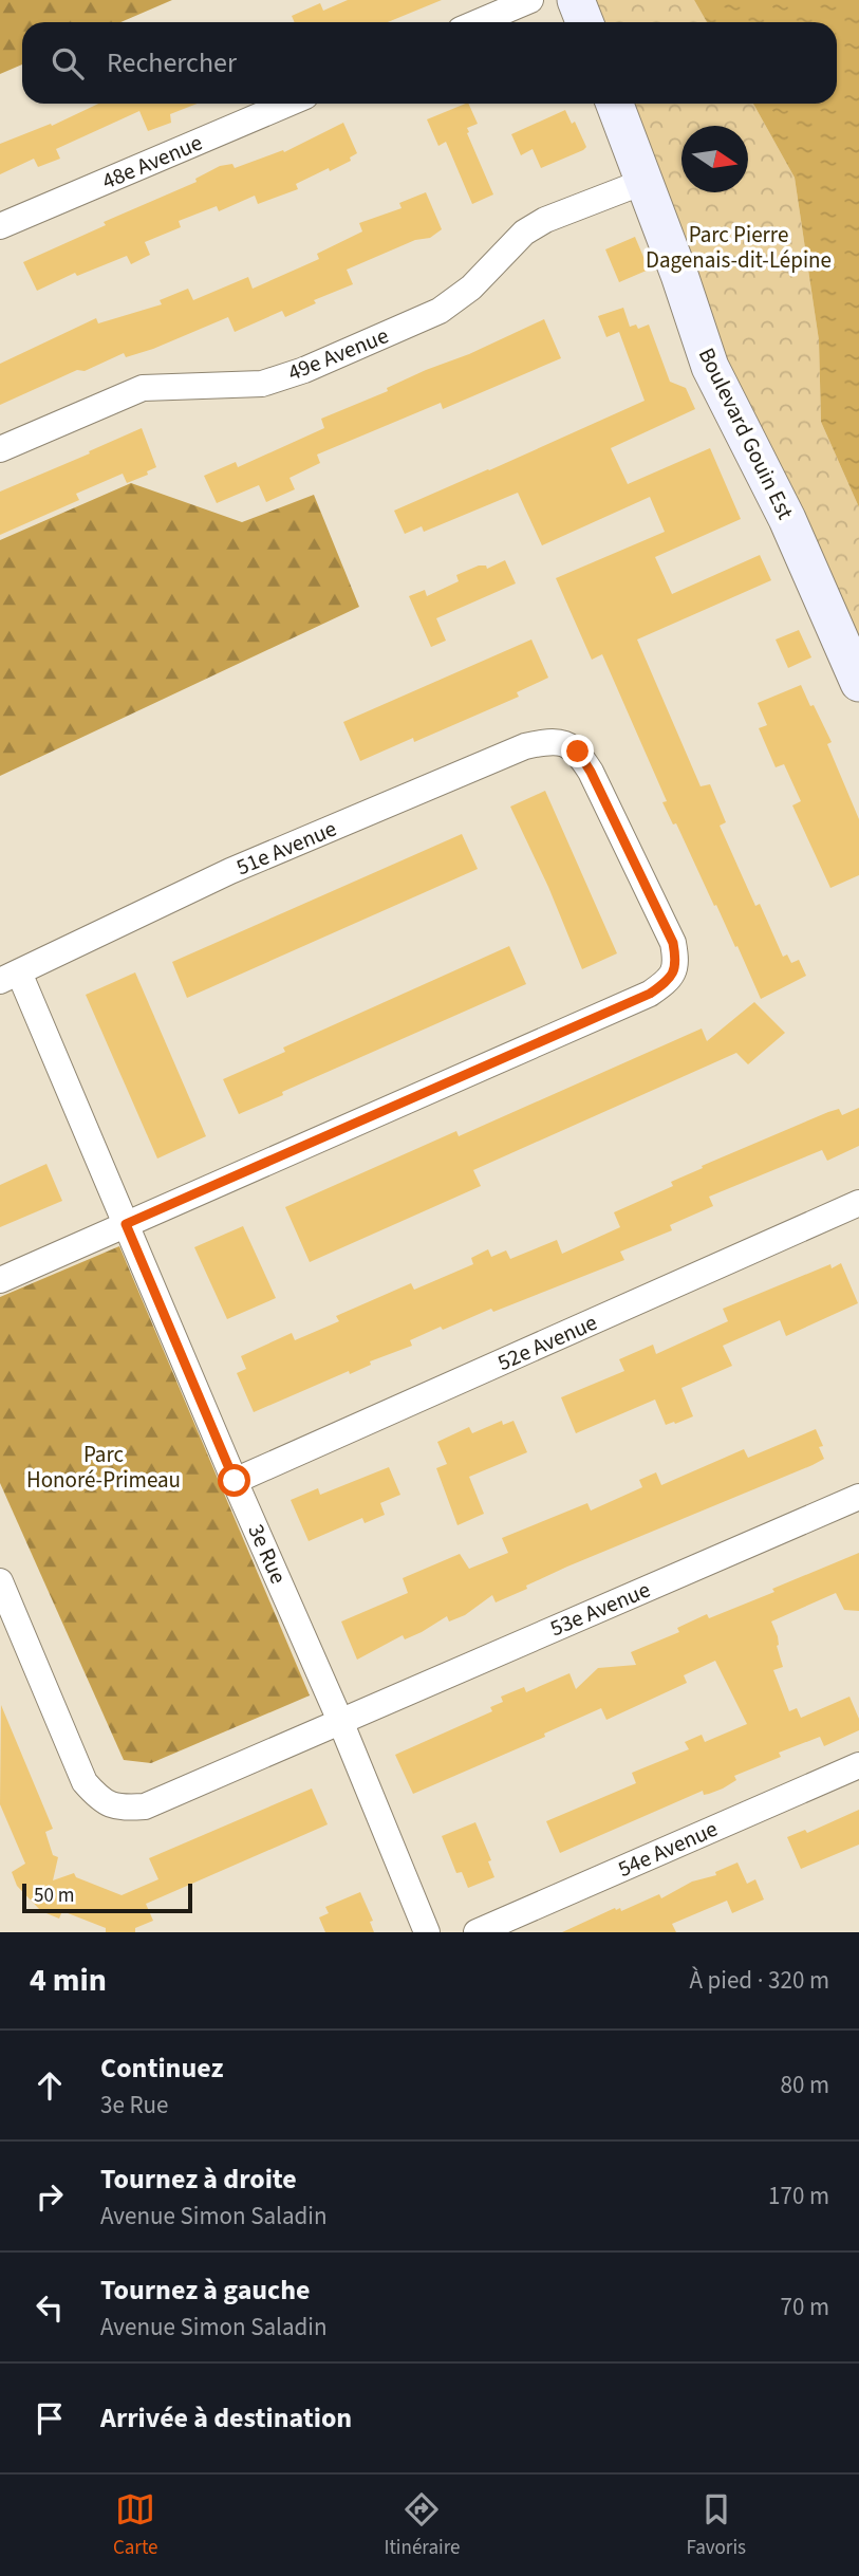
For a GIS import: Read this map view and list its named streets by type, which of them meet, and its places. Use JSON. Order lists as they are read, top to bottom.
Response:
{
  "streets": {
    "street": [
      "48e Avenue",
      "49e Avenue",
      "Boulevard Gouin Est",
      "51e Avenue",
      "52e Avenue",
      "3e Rue",
      "53e Avenue",
      "54e Avenue"
    ]
  },
  "crossings": [
    ["49e Avenue", "Boulevard Gouin Est"],
    ["51e Avenue", "3e Rue"],
    ["52e Avenue", "3e Rue"],
    ["3e Rue", "53e Avenue"]
  ],
  "parks": ["Parc Pierre Dagenais-dit-Lépine", "Parc Honoré-Primeau"],
  "scale_bar": "50 m",
  "north": "right",
  "page": {
    "search": "Rechercher",
    "scale": "50 m",
    "heading": ["4 min", "À pied · 320 m"],
    "list": [
      ["Continuez", "3e Rue", "80 m"],
      ["Tournez à droite", "Avenue Simon Saladin", "170 m"],
      ["Tournez à gauche", "Avenue Simon Saladin", "70 m"],
      "Arrivée à destination"
    ],
    "nav": ["Carte", "Itinéraire", "Favoris"]
  }
}
